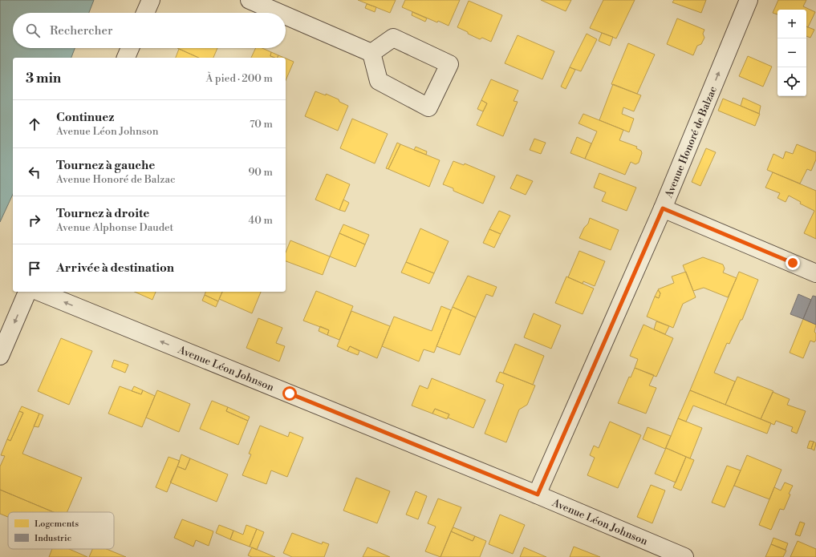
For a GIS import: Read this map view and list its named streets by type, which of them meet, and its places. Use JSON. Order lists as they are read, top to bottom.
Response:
{
  "streets": {
    "street": ["Avenue Honoré de Balzac", "Avenue Léon Johnson"]
  },
  "crossings": [
    ["Avenue Honoré de Balzac", "Avenue Léon Johnson"]
  ],
  "one_way": ["Avenue Honoré de Balzac", "Avenue Léon Johnson"],
  "legend": ["Logements", "Industrie"],
  "page": {
    "map_buttons": ["+", "−"],
    "search": "Rechercher",
    "heading": ["3 min", "À pied · 200 m"],
    "list": [
      ["Continuez", "Avenue Léon Johnson", "70 m"],
      ["Tournez à gauche", "Avenue Honoré de Balzac", "90 m"],
      ["Tournez à droite", "Avenue Alphonse Daudet", "40 m"],
      "Arrivée à destination"
    ]
  }
}
